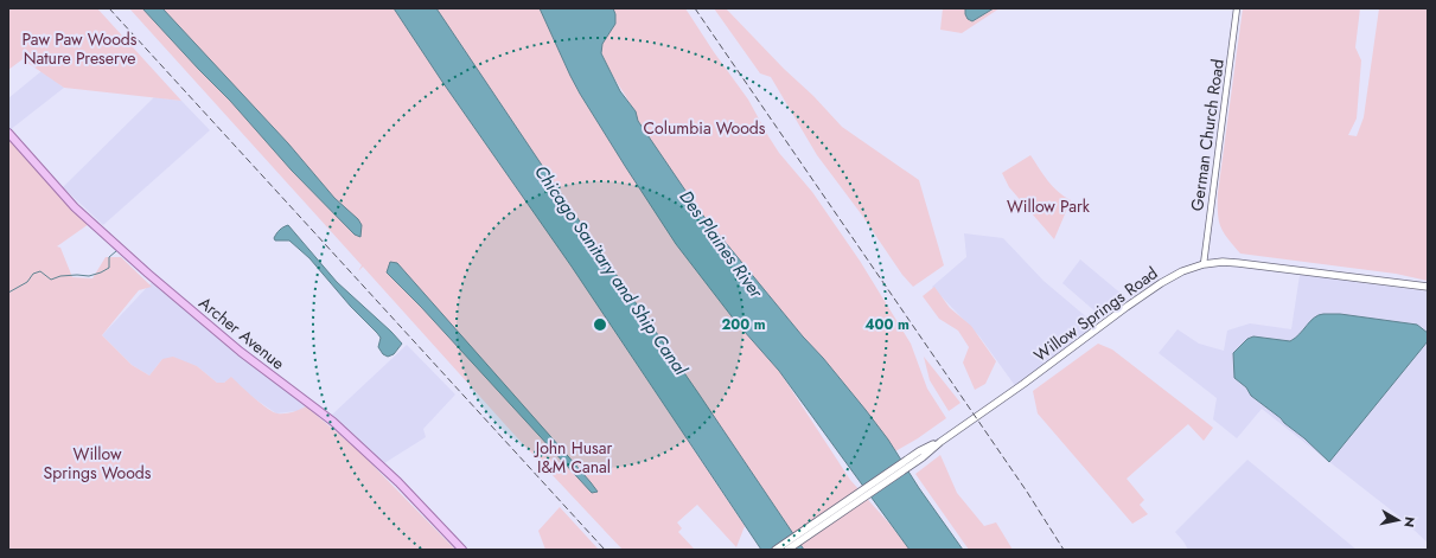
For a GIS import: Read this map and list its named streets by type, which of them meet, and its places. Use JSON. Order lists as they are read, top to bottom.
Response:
{
  "streets": {
    "main road": ["Willow Springs Road", "Archer Avenue"],
    "street": ["German Church Road"]
  },
  "crossings": [
    ["German Church Road", "Willow Springs Road"]
  ],
  "water": ["Des Plaines River", "Chicago Sanitary and Ship Canal"],
  "parks": [
    "Paw Paw Woods Nature Preserve",
    "Columbia Woods",
    "Willow Park",
    "John Husar I&M Canal",
    "Willow Springs Woods"
  ],
  "north": "right",
  "rings": ["200 m", "400 m"]
}
